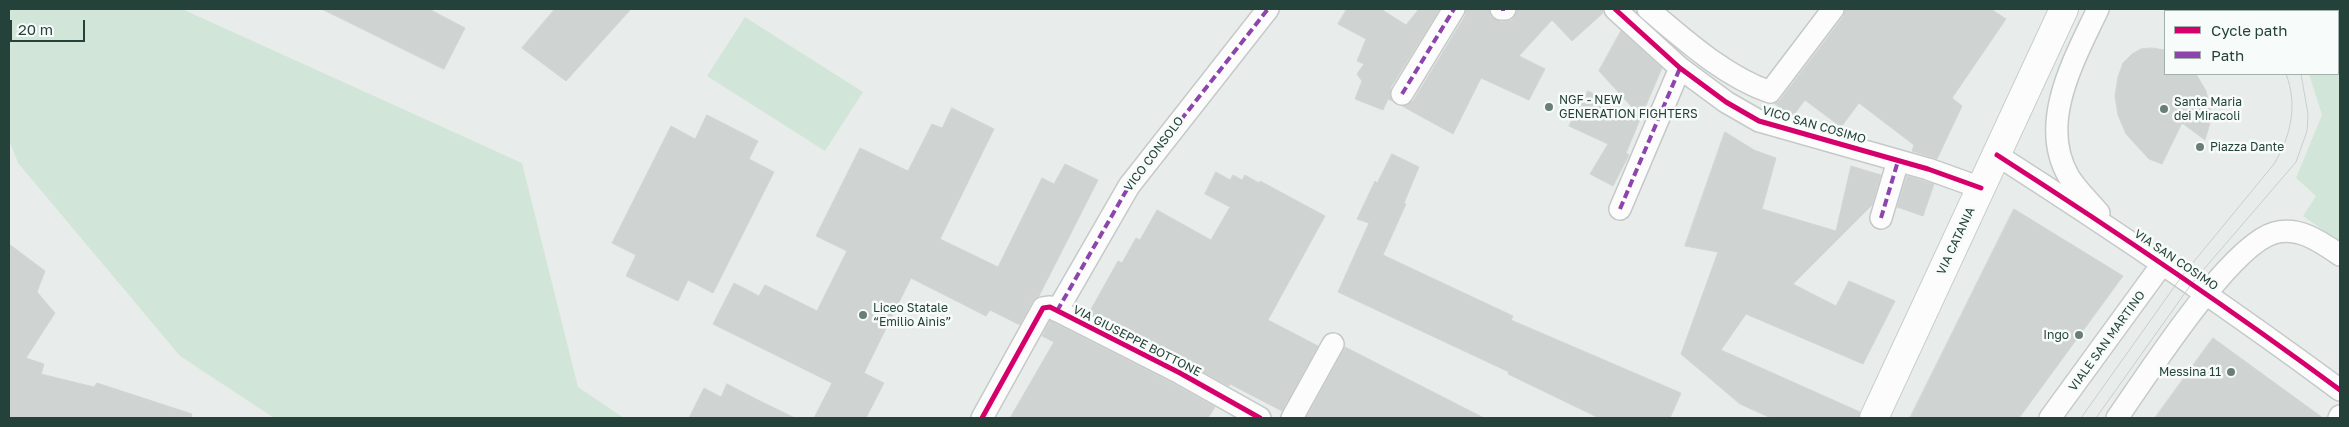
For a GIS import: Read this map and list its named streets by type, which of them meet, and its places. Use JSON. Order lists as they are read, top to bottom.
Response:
{
  "streets": {
    "main road": ["VIA CATANIA"],
    "street": [
      "VICO SAN COSIMO",
      "VICO CONSOLO",
      "VIA SAN COSIMO",
      "VIA GIUSEPPE BOTTONE",
      "VIALE SAN MARTINO"
    ]
  },
  "crossings": [
    ["VICO SAN COSIMO", "VIA CATANIA"],
    ["VICO CONSOLO", "VIA GIUSEPPE BOTTONE"],
    ["VIA CATANIA", "VIA SAN COSIMO"],
    ["VIA SAN COSIMO", "VIALE SAN MARTINO"]
  ],
  "places": [
    "NGF - NEW GENERATION FIGHTERS",
    "Santa Maria dei Miracoli",
    "Piazza Dante",
    "Liceo Statale “Emilio Ainis”",
    "Ingo",
    "Messina 11"
  ],
  "legend": ["Cycle path", "Path"],
  "scale_bar": "20 m"
}
